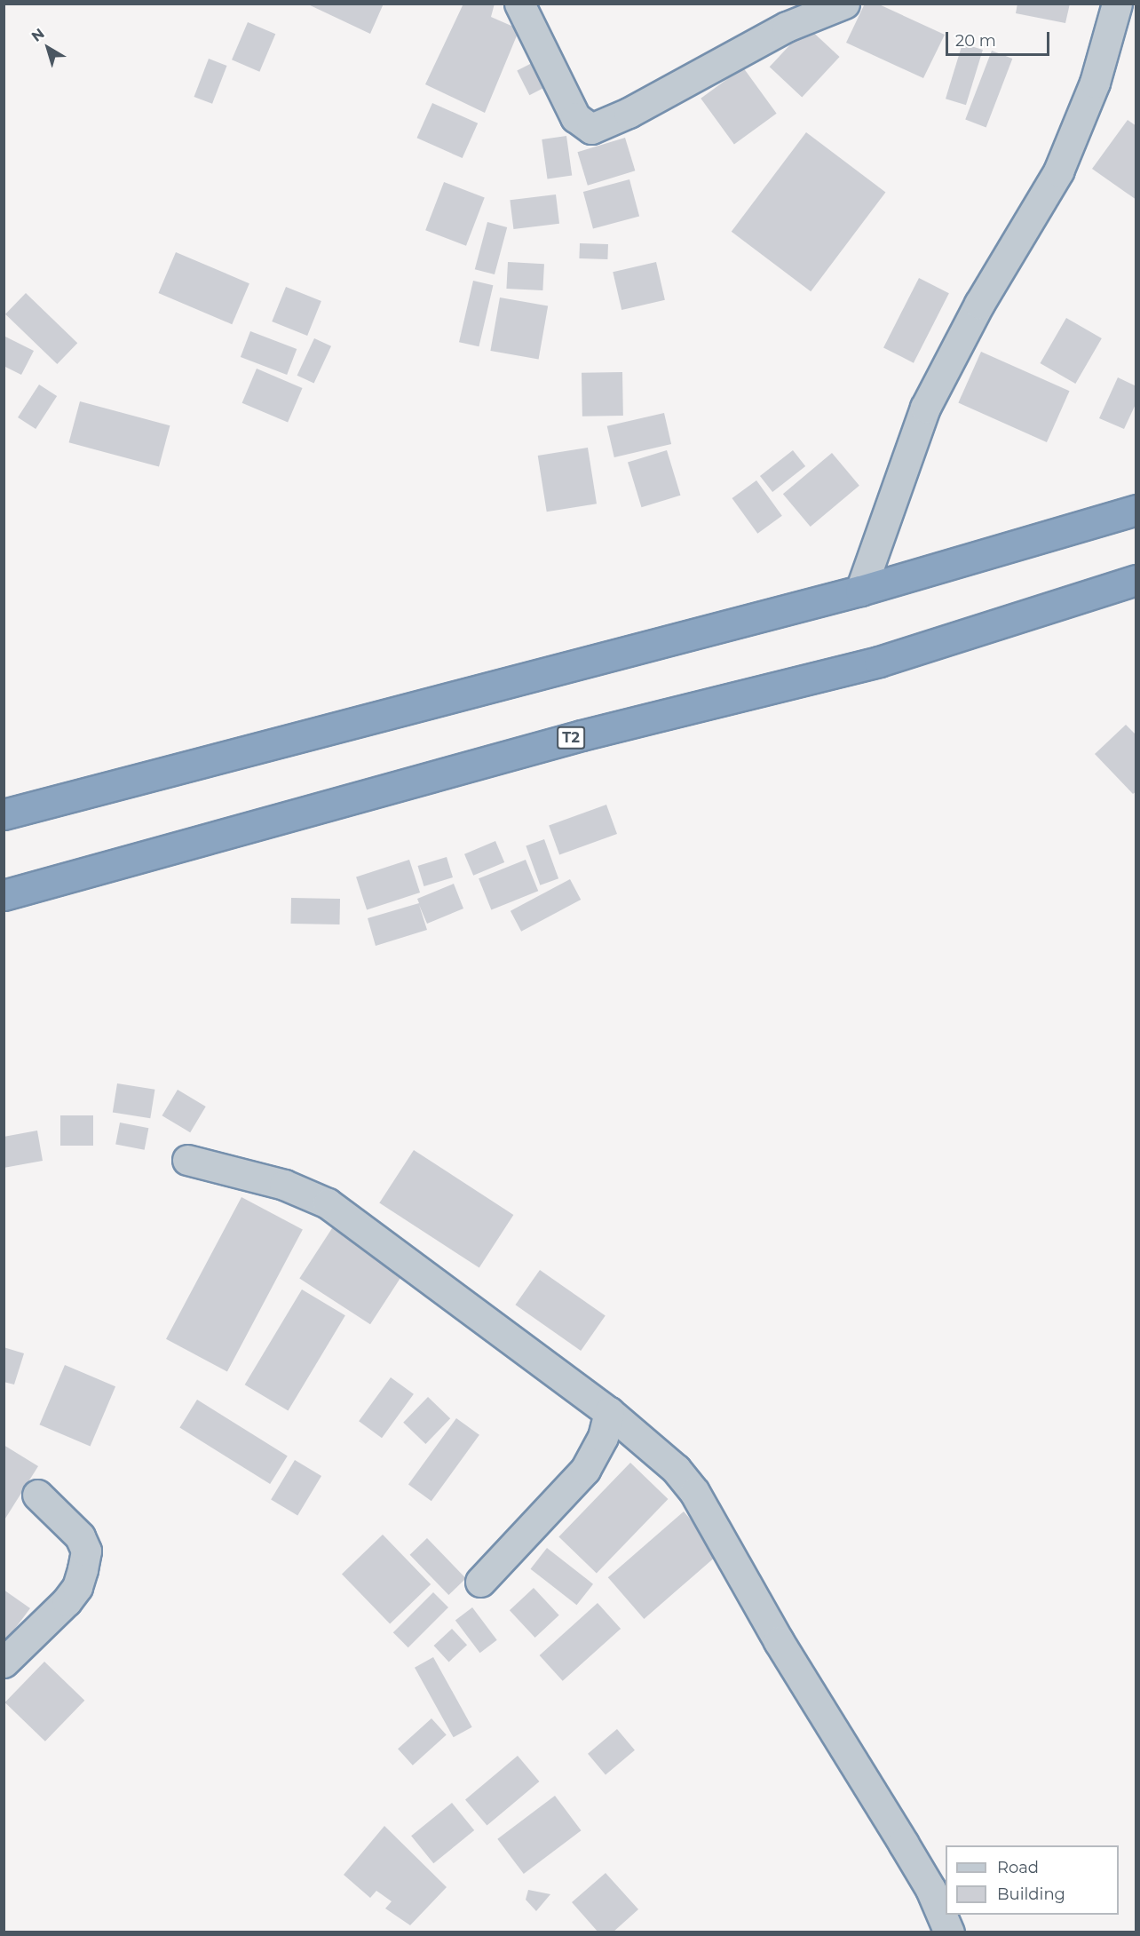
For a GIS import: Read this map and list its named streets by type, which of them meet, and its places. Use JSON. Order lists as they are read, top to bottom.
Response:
{
  "streets": {
    "highway": ["T2"]
  },
  "legend": ["Road", "Building"],
  "scale_bar": "20 m",
  "north": "top left"
}
